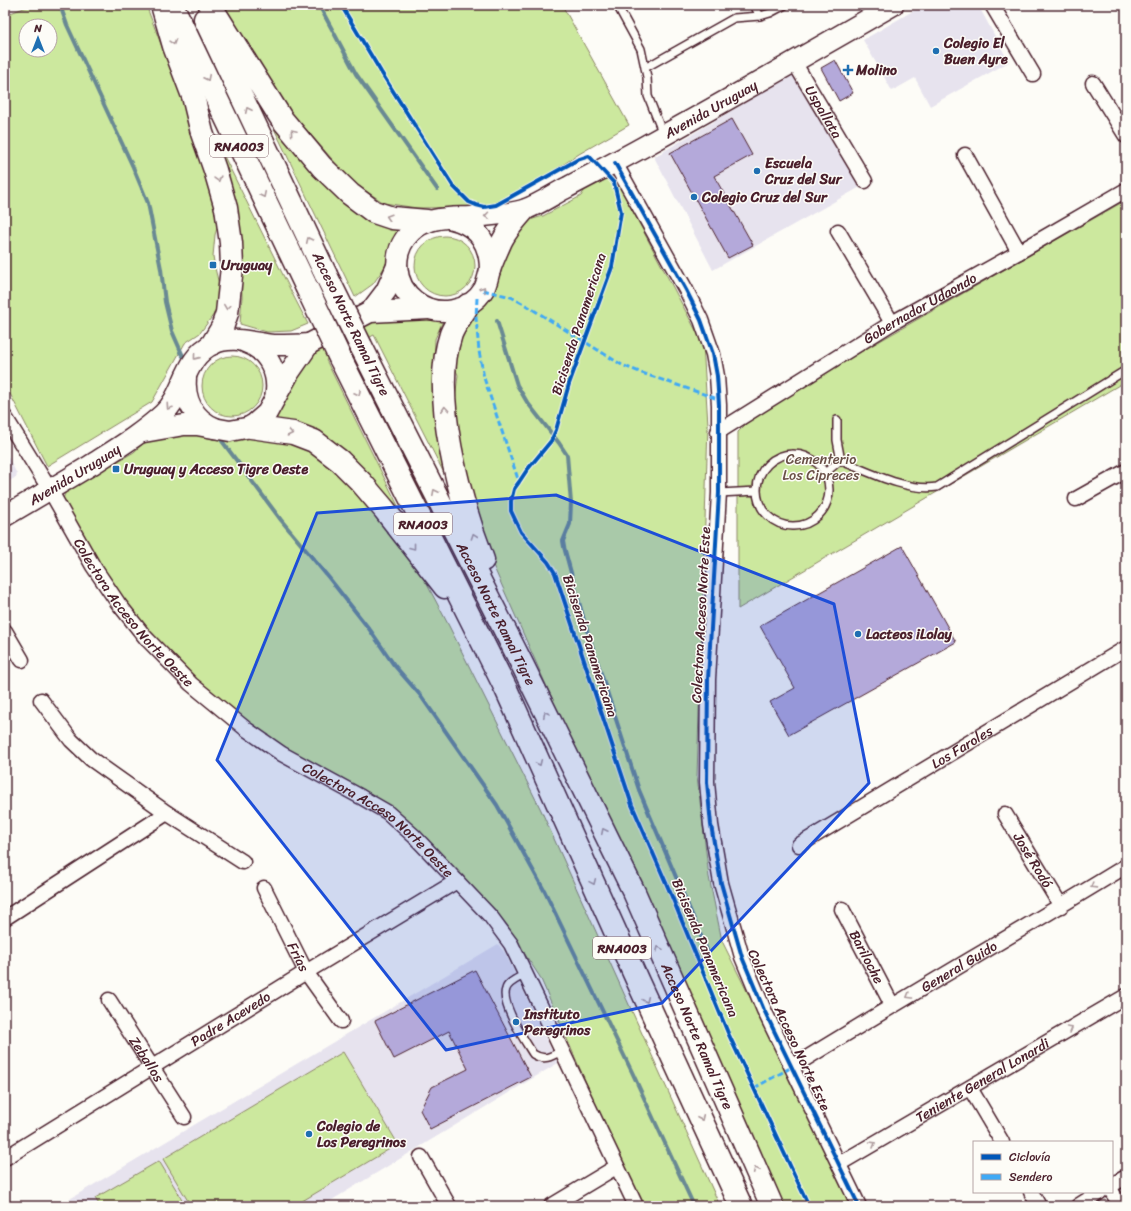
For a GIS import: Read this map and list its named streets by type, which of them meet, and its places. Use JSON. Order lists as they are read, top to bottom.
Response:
{
  "streets": {
    "highway": ["RNA003", "Acceso Norte Ramal Tigre"],
    "main road": ["Avenida Uruguay"],
    "street": [
      "Uspallata",
      "Gobernador Udaondo",
      "Colectora Acceso Norte Oeste",
      "Colectora Acceso Norte Este",
      "Los Faroles",
      "José Rodó",
      "Frías",
      "Bariloche",
      "General Guido",
      "Padre Acevedo",
      "Zeballos",
      "Teniente General Lonardi"
    ],
    "cycle path": ["Bicisenda Panamericana"]
  },
  "crossings": [
    ["Avenida Uruguay", "Uspallata"],
    ["Avenida Uruguay", "Colectora Acceso Norte Oeste"],
    ["Avenida Uruguay", "Colectora Acceso Norte Este"],
    ["Gobernador Udaondo", "Colectora Acceso Norte Este"],
    ["Colectora Acceso Norte Oeste", "Padre Acevedo"],
    ["Colectora Acceso Norte Este", "General Guido"],
    ["Colectora Acceso Norte Este", "Teniente General Lonardi"],
    ["José Rodó", "General Guido"],
    ["Frías", "Padre Acevedo"],
    ["Bariloche", "General Guido"],
    ["Padre Acevedo", "Zeballos"]
  ],
  "one_way": ["General Guido", "Teniente General Lonardi"],
  "parks": ["Cementerio Los Cipreces"],
  "places": {
    "other": [
      "Colegio El Buen Ayre",
      "Escuela Cruz del Sur",
      "Colegio Cruz del Sur",
      "Lacteos iLolay",
      "Instituto Peregrinos",
      "Colegio de Los Peregrinos"
    ],
    "health": ["Molino"],
    "transit": ["Uruguay", "Uruguay y Acceso Tigre Oeste"]
  },
  "legend": ["Ciclovía", "Sendero"],
  "north": "top"
}
